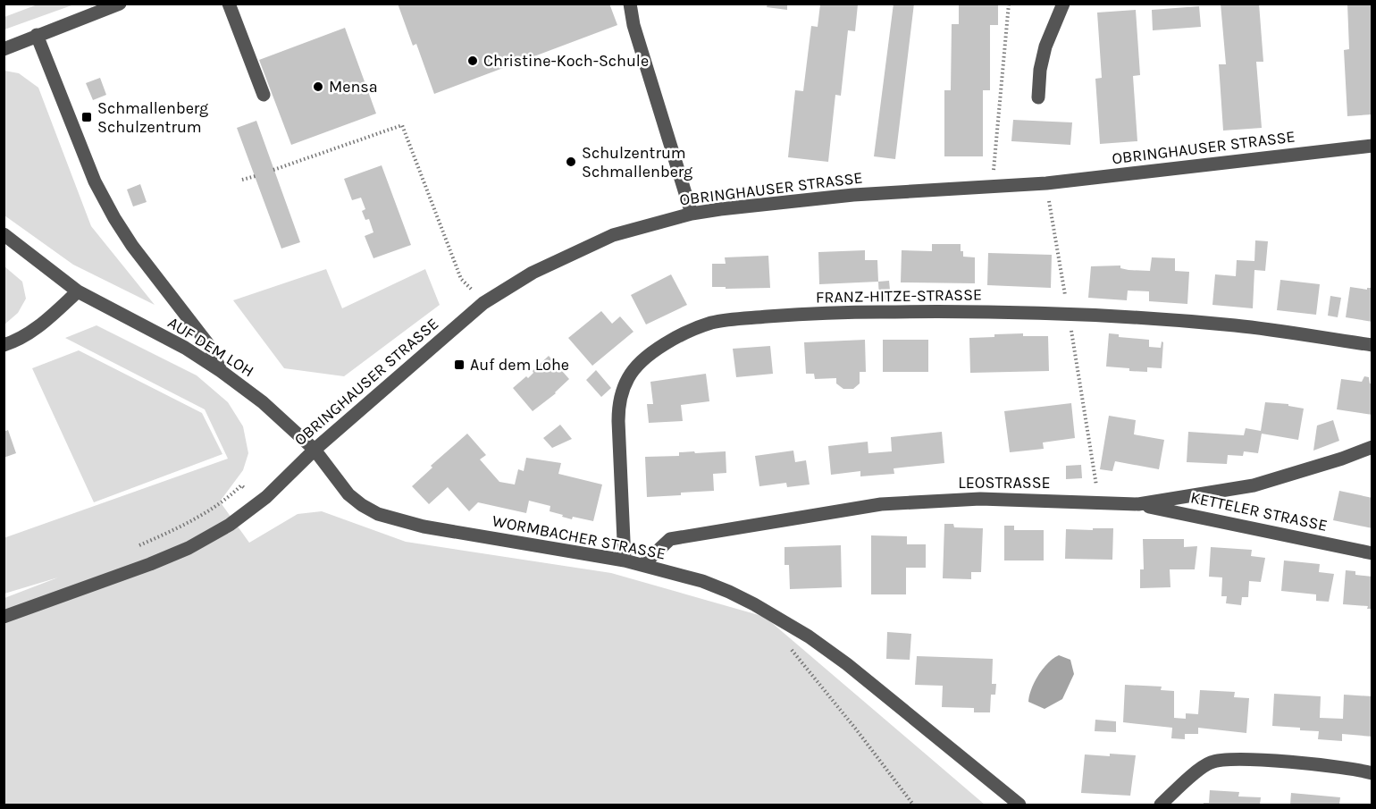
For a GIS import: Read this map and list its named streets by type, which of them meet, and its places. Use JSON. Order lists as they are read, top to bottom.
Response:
{
  "streets": {
    "street": [
      "OBRINGHAUSER STRASSE",
      "FRANZ-HITZE-STRASSE",
      "AUF DEM LOH",
      "LEOSTRASSE",
      "KETTELER STRASSE",
      "WORMBACHER STRASSE"
    ]
  },
  "crossings": [
    ["OBRINGHAUSER STRASSE", "AUF DEM LOH"],
    ["OBRINGHAUSER STRASSE", "WORMBACHER STRASSE"],
    ["FRANZ-HITZE-STRASSE", "WORMBACHER STRASSE"],
    ["AUF DEM LOH", "WORMBACHER STRASSE"],
    ["LEOSTRASSE", "KETTELER STRASSE"],
    ["LEOSTRASSE", "WORMBACHER STRASSE"]
  ],
  "places": {
    "other": ["Christine-Koch-Schule", "Mensa", "Schulzentrum Schmallenberg"],
    "transit": ["Schmallenberg Schulzentrum", "Auf dem Lohe"]
  }
}
